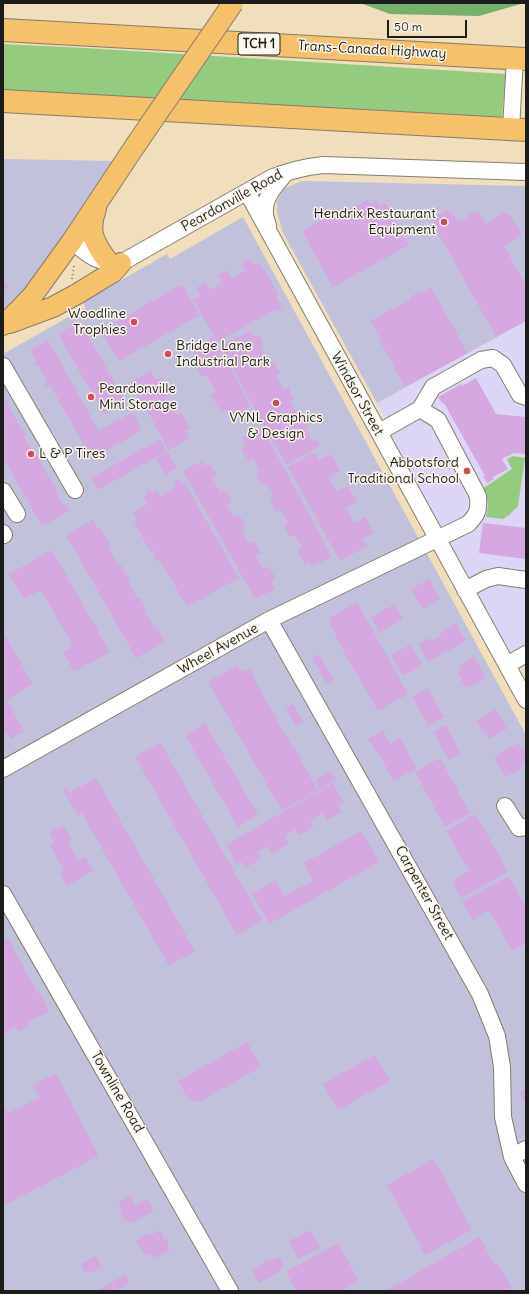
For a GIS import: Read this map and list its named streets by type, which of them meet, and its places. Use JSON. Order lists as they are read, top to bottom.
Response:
{
  "streets": {
    "highway": ["TCH 1", "Trans-Canada Highway"],
    "street": [
      "Peardonville Road",
      "Windsor Street",
      "Wheel Avenue",
      "Carpenter Street",
      "Townline Road"
    ]
  },
  "crossings": [
    ["Peardonville Road", "Windsor Street"],
    ["Windsor Street", "Wheel Avenue"],
    ["Wheel Avenue", "Carpenter Street"]
  ],
  "places": [
    "Hendrix Restaurant Equipment",
    "Woodline Trophies",
    "Bridge Lane Industrial Park",
    "Peardonville Mini Storage",
    "VYNL Graphics & Design",
    "L & P Tires",
    "Abbotsford Traditional School"
  ],
  "scale_bar": "50 m"
}
